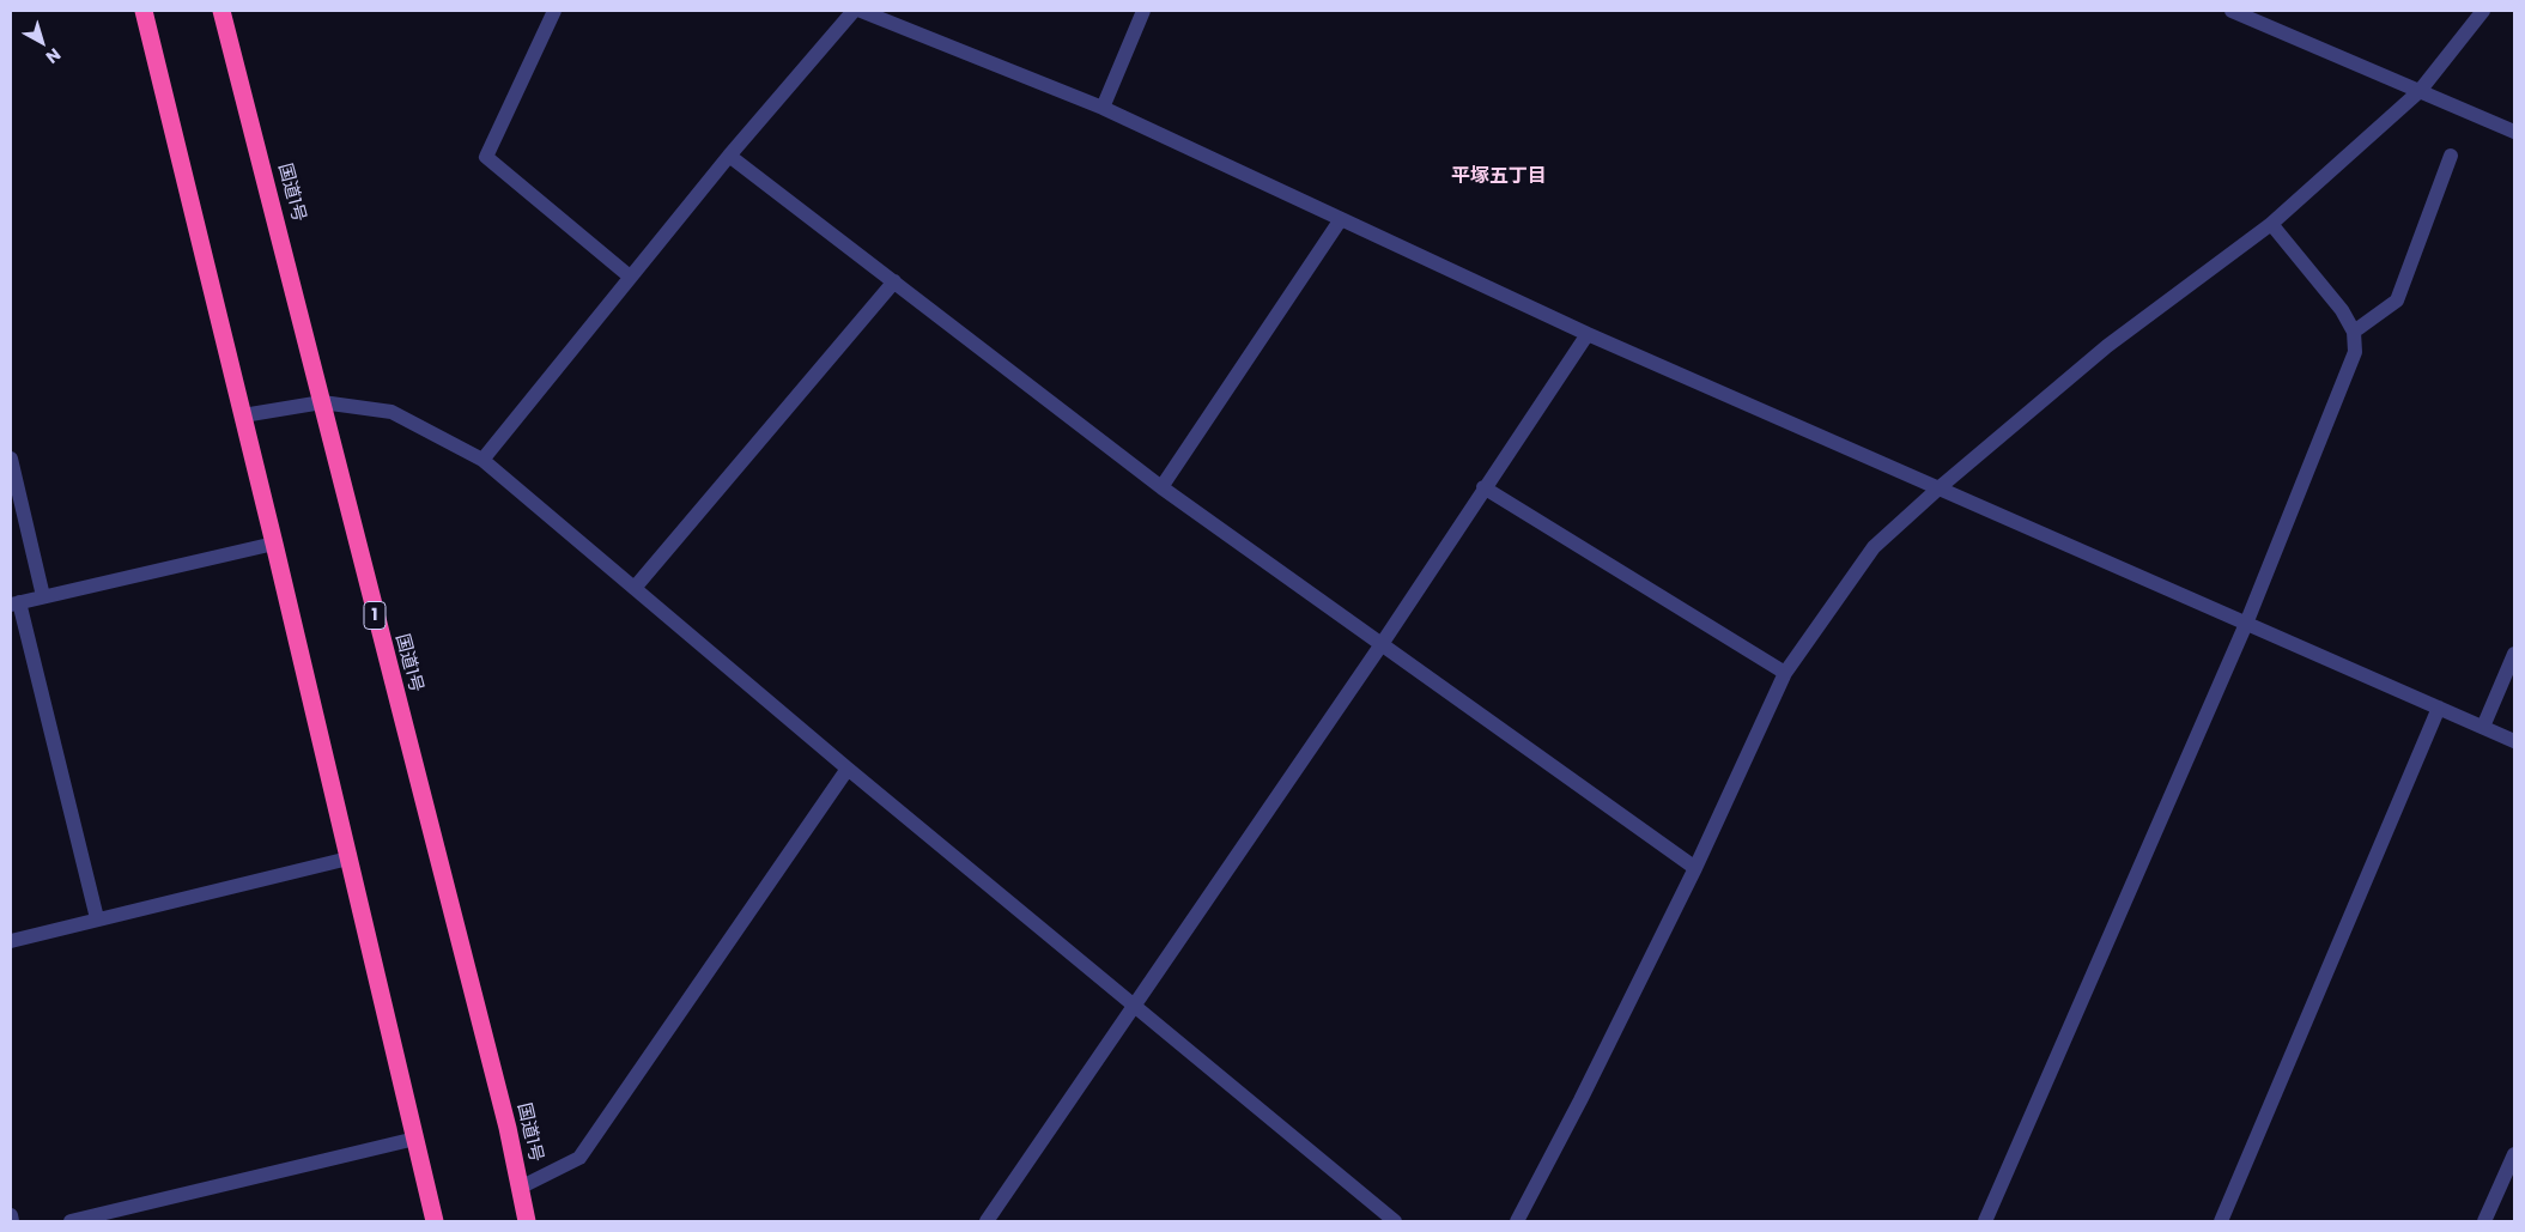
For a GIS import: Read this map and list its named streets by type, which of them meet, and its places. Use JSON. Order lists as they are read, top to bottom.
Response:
{
  "streets": {
    "highway": ["国道1号", "1"]
  },
  "districts": ["平塚五丁目"],
  "north": "bottom right"
}
